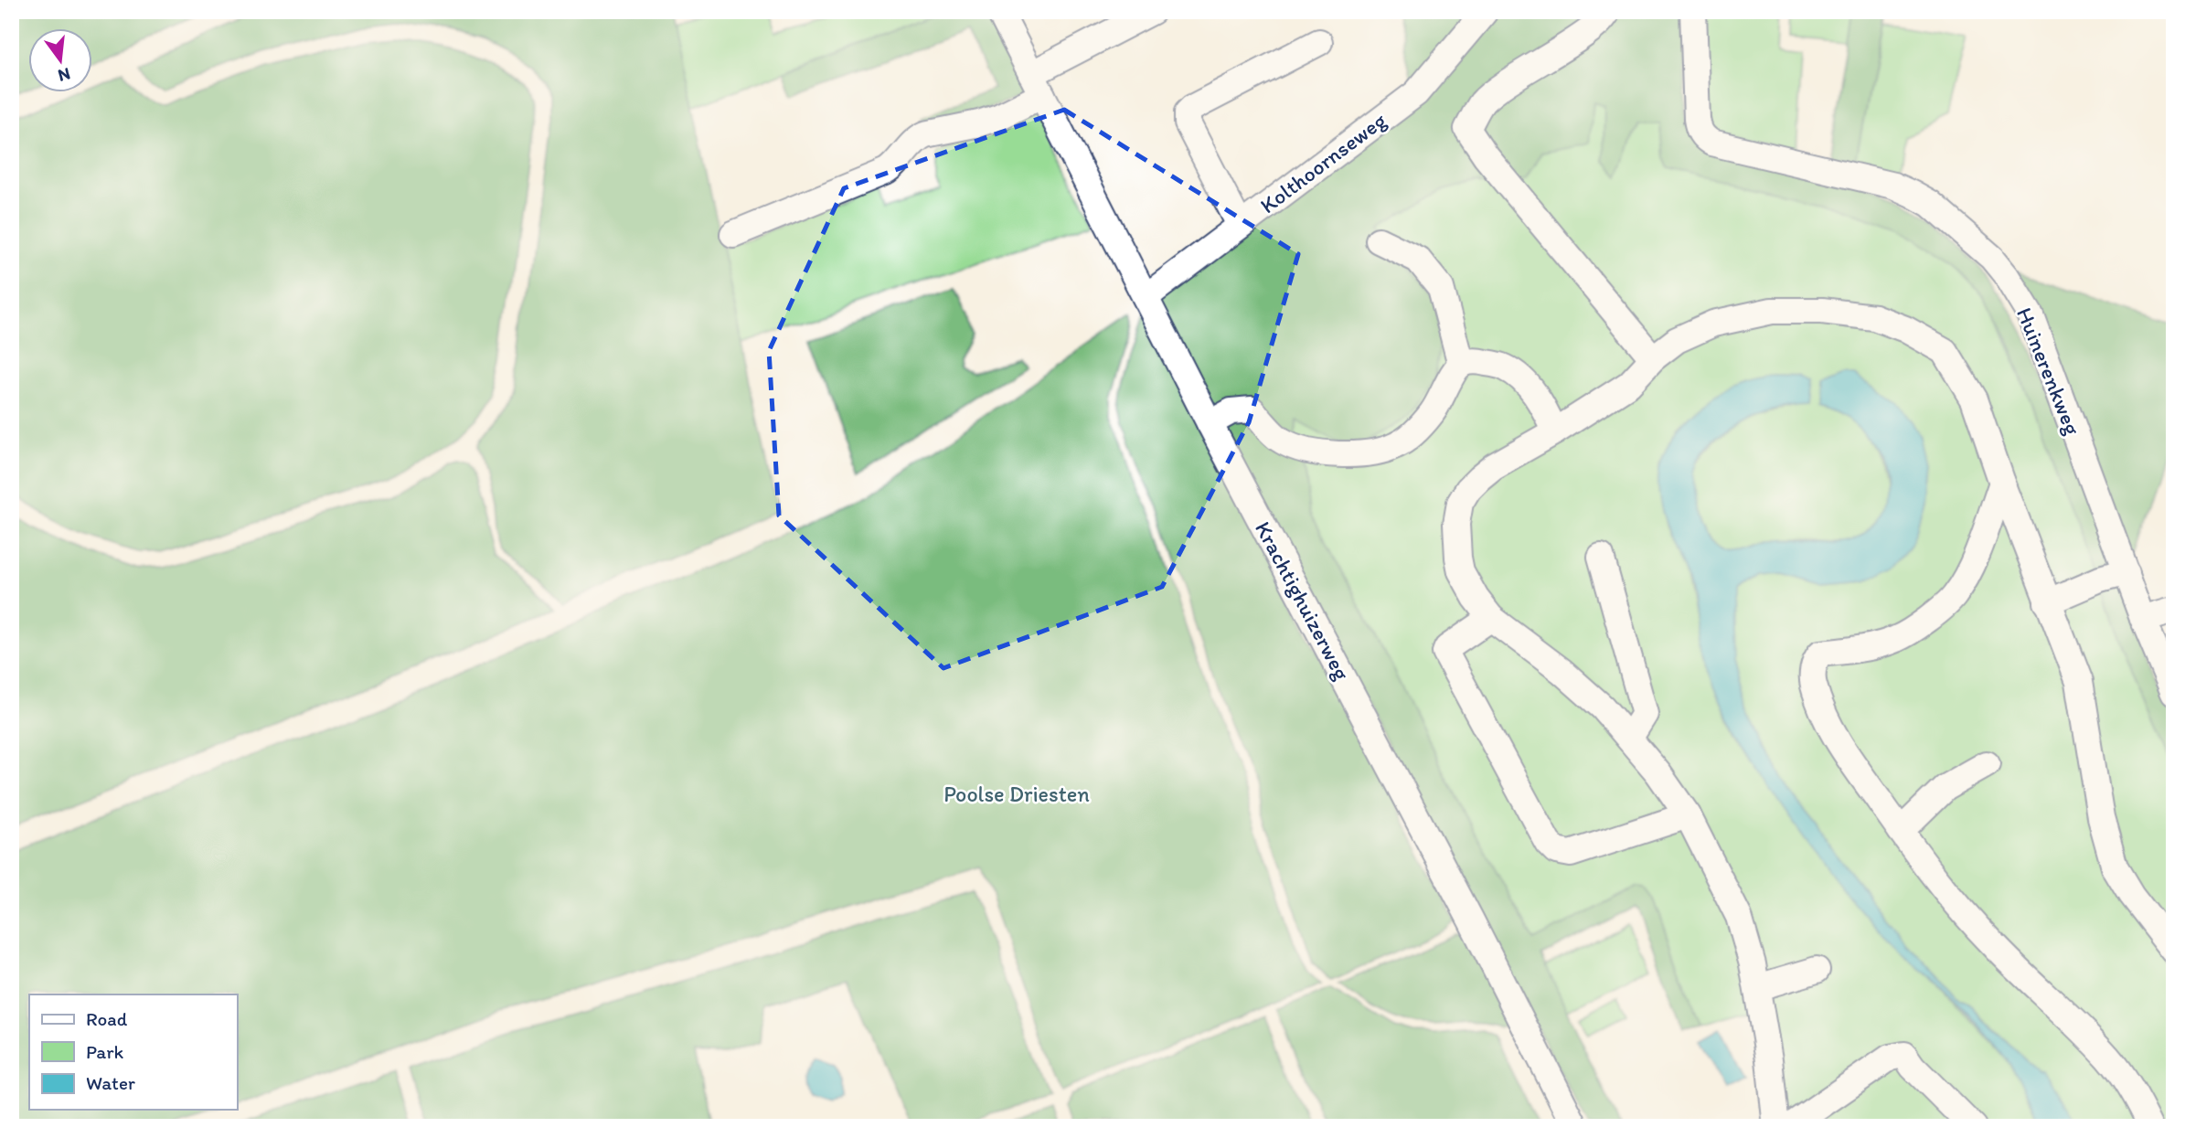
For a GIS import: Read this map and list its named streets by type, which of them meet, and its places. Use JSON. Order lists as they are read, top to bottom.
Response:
{
  "streets": {
    "street": ["Kolthoornseweg", "Huinerenkweg", "Krachtighuizerweg"]
  },
  "crossings": [
    ["Kolthoornseweg", "Krachtighuizerweg"]
  ],
  "parks": ["Poolse Driesten"],
  "legend": ["Road", "Park", "Water"],
  "north": "bottom"
}
